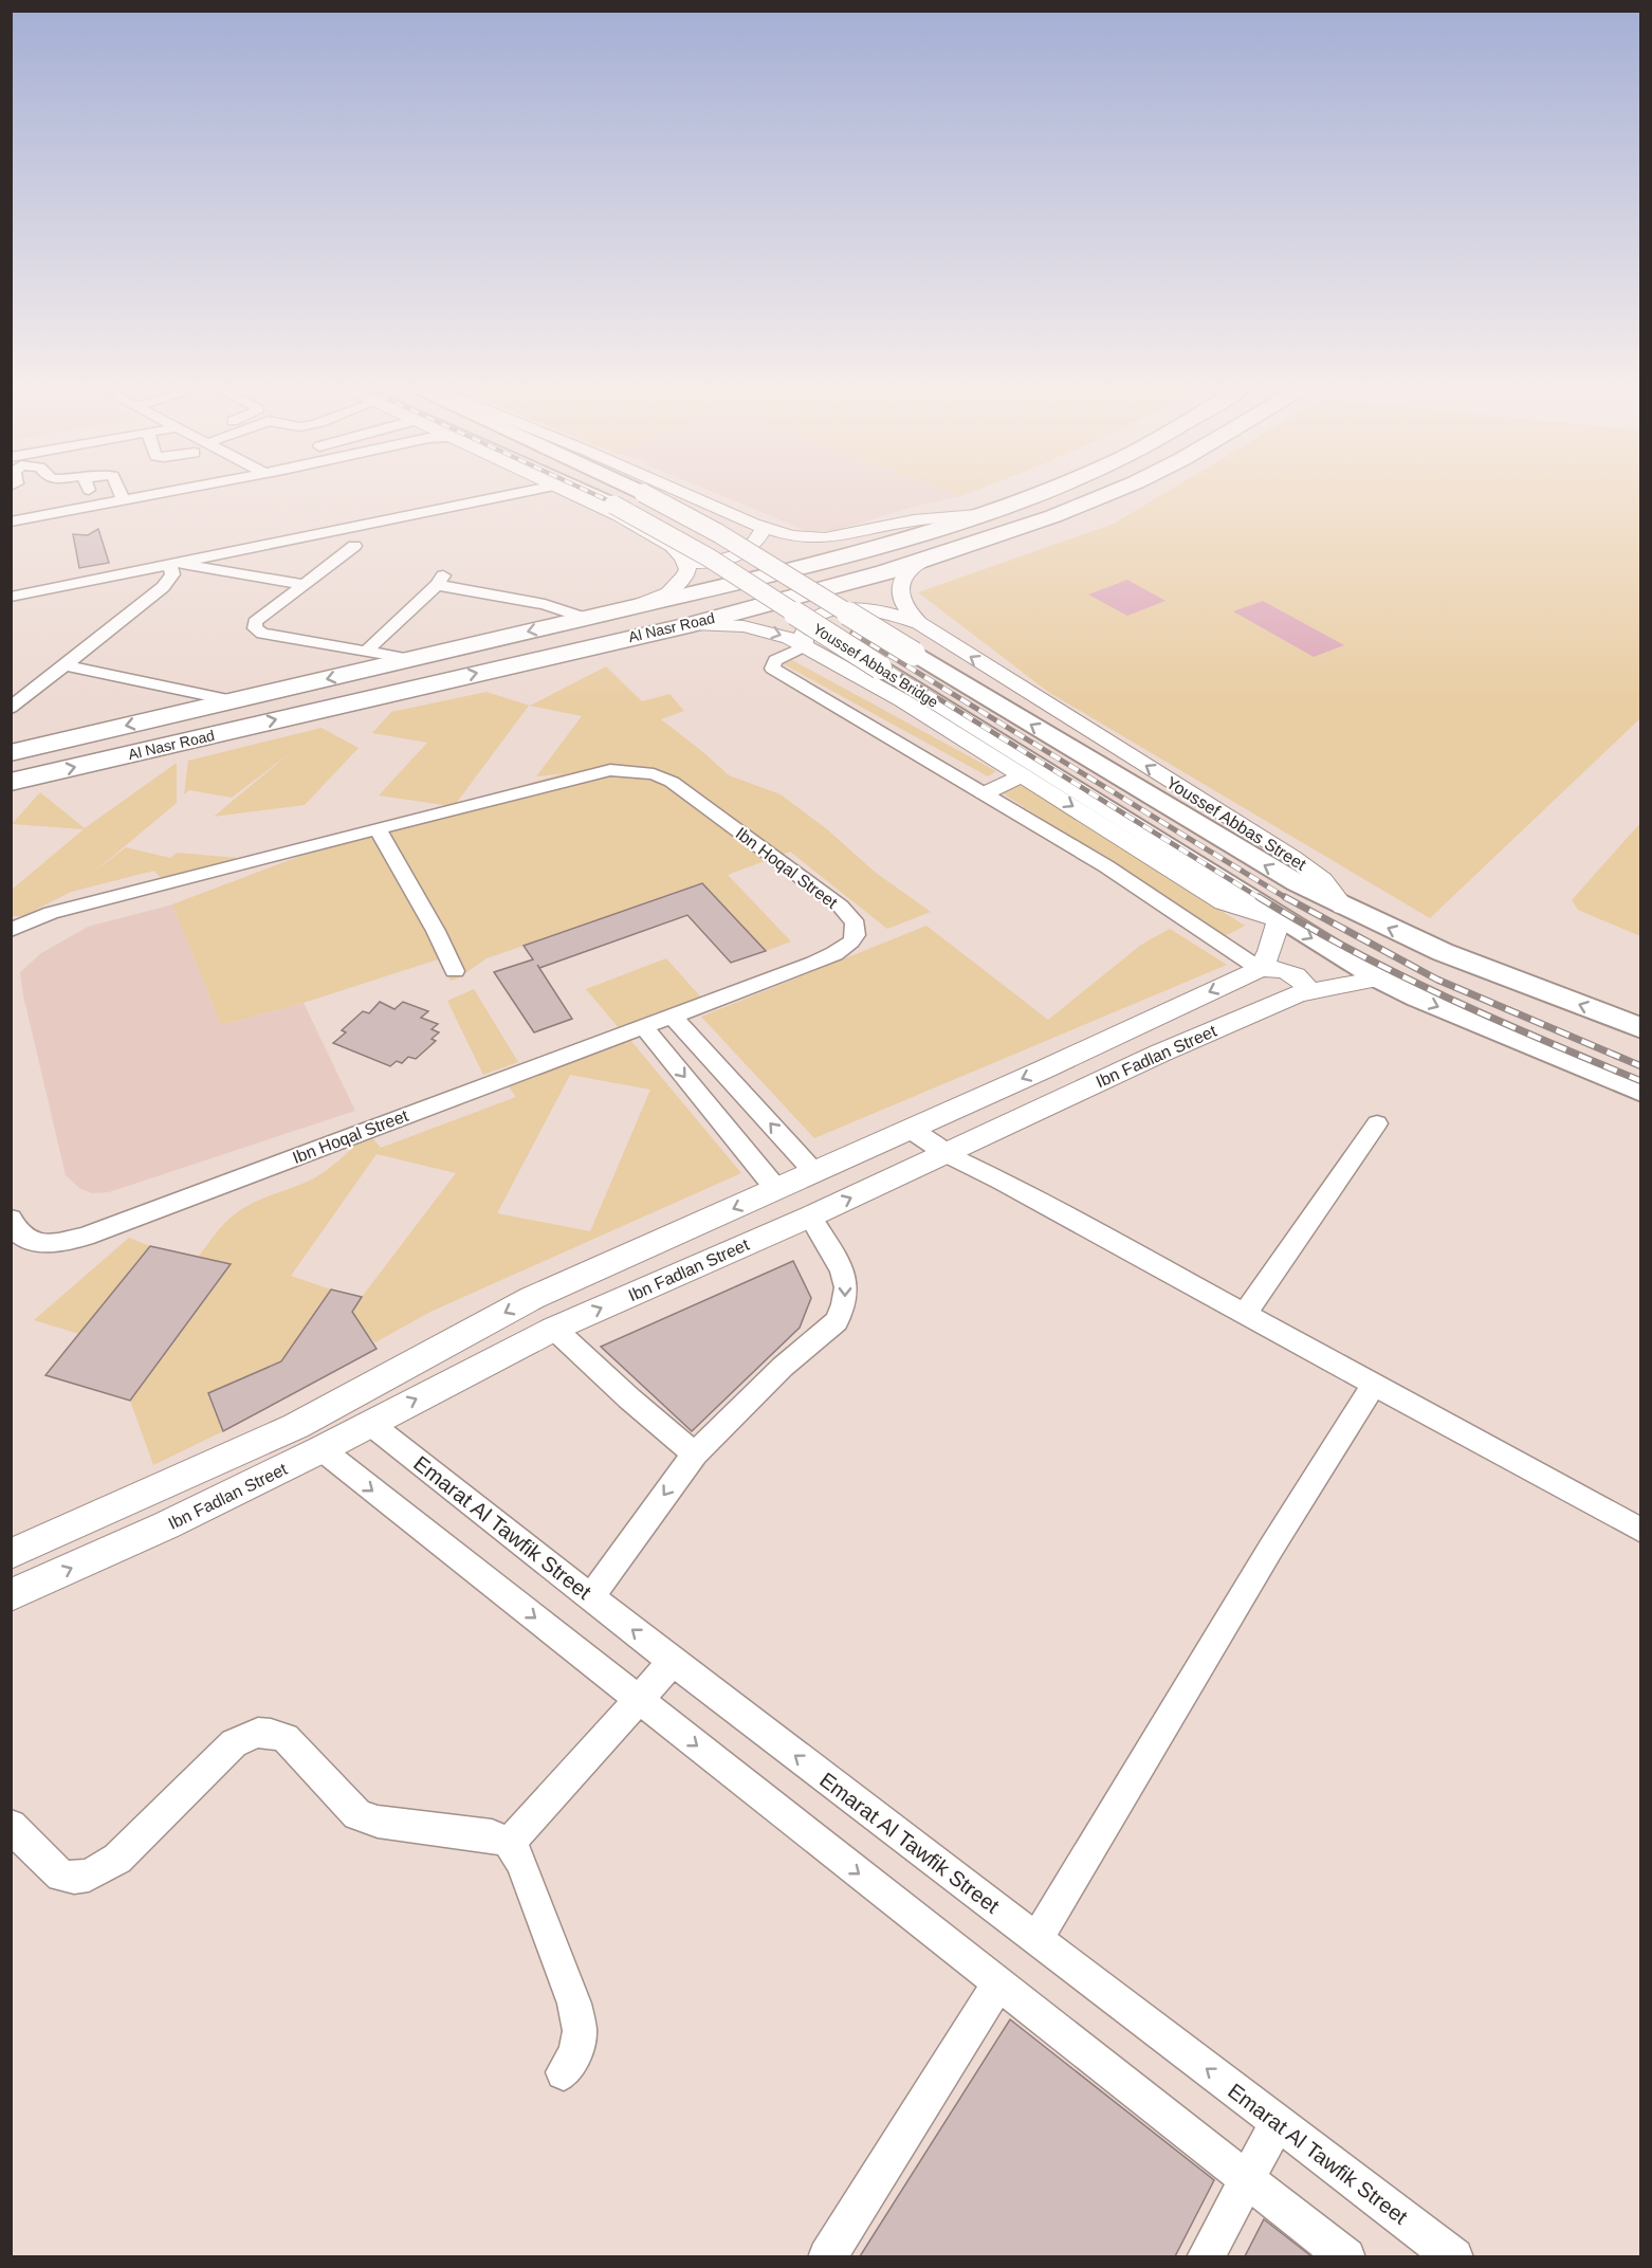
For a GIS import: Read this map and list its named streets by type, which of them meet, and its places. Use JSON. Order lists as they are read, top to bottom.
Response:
{
  "streets": {
    "highway": ["Al Nasr Road"],
    "main road": ["Youssef Abbas Bridge", "Youssef Abbas Street"],
    "street": ["Ibn Hoqal Street", "Ibn Fadlan Street", "Emarat Al Tawfik Street"]
  },
  "crossings": [
    ["Al Nasr Road", "Youssef Abbas Street"],
    ["Youssef Abbas Bridge", "Youssef Abbas Street"],
    ["Youssef Abbas Bridge", "Ibn Fadlan Street"],
    ["Ibn Fadlan Street", "Emarat Al Tawfik Street"]
  ]
}
